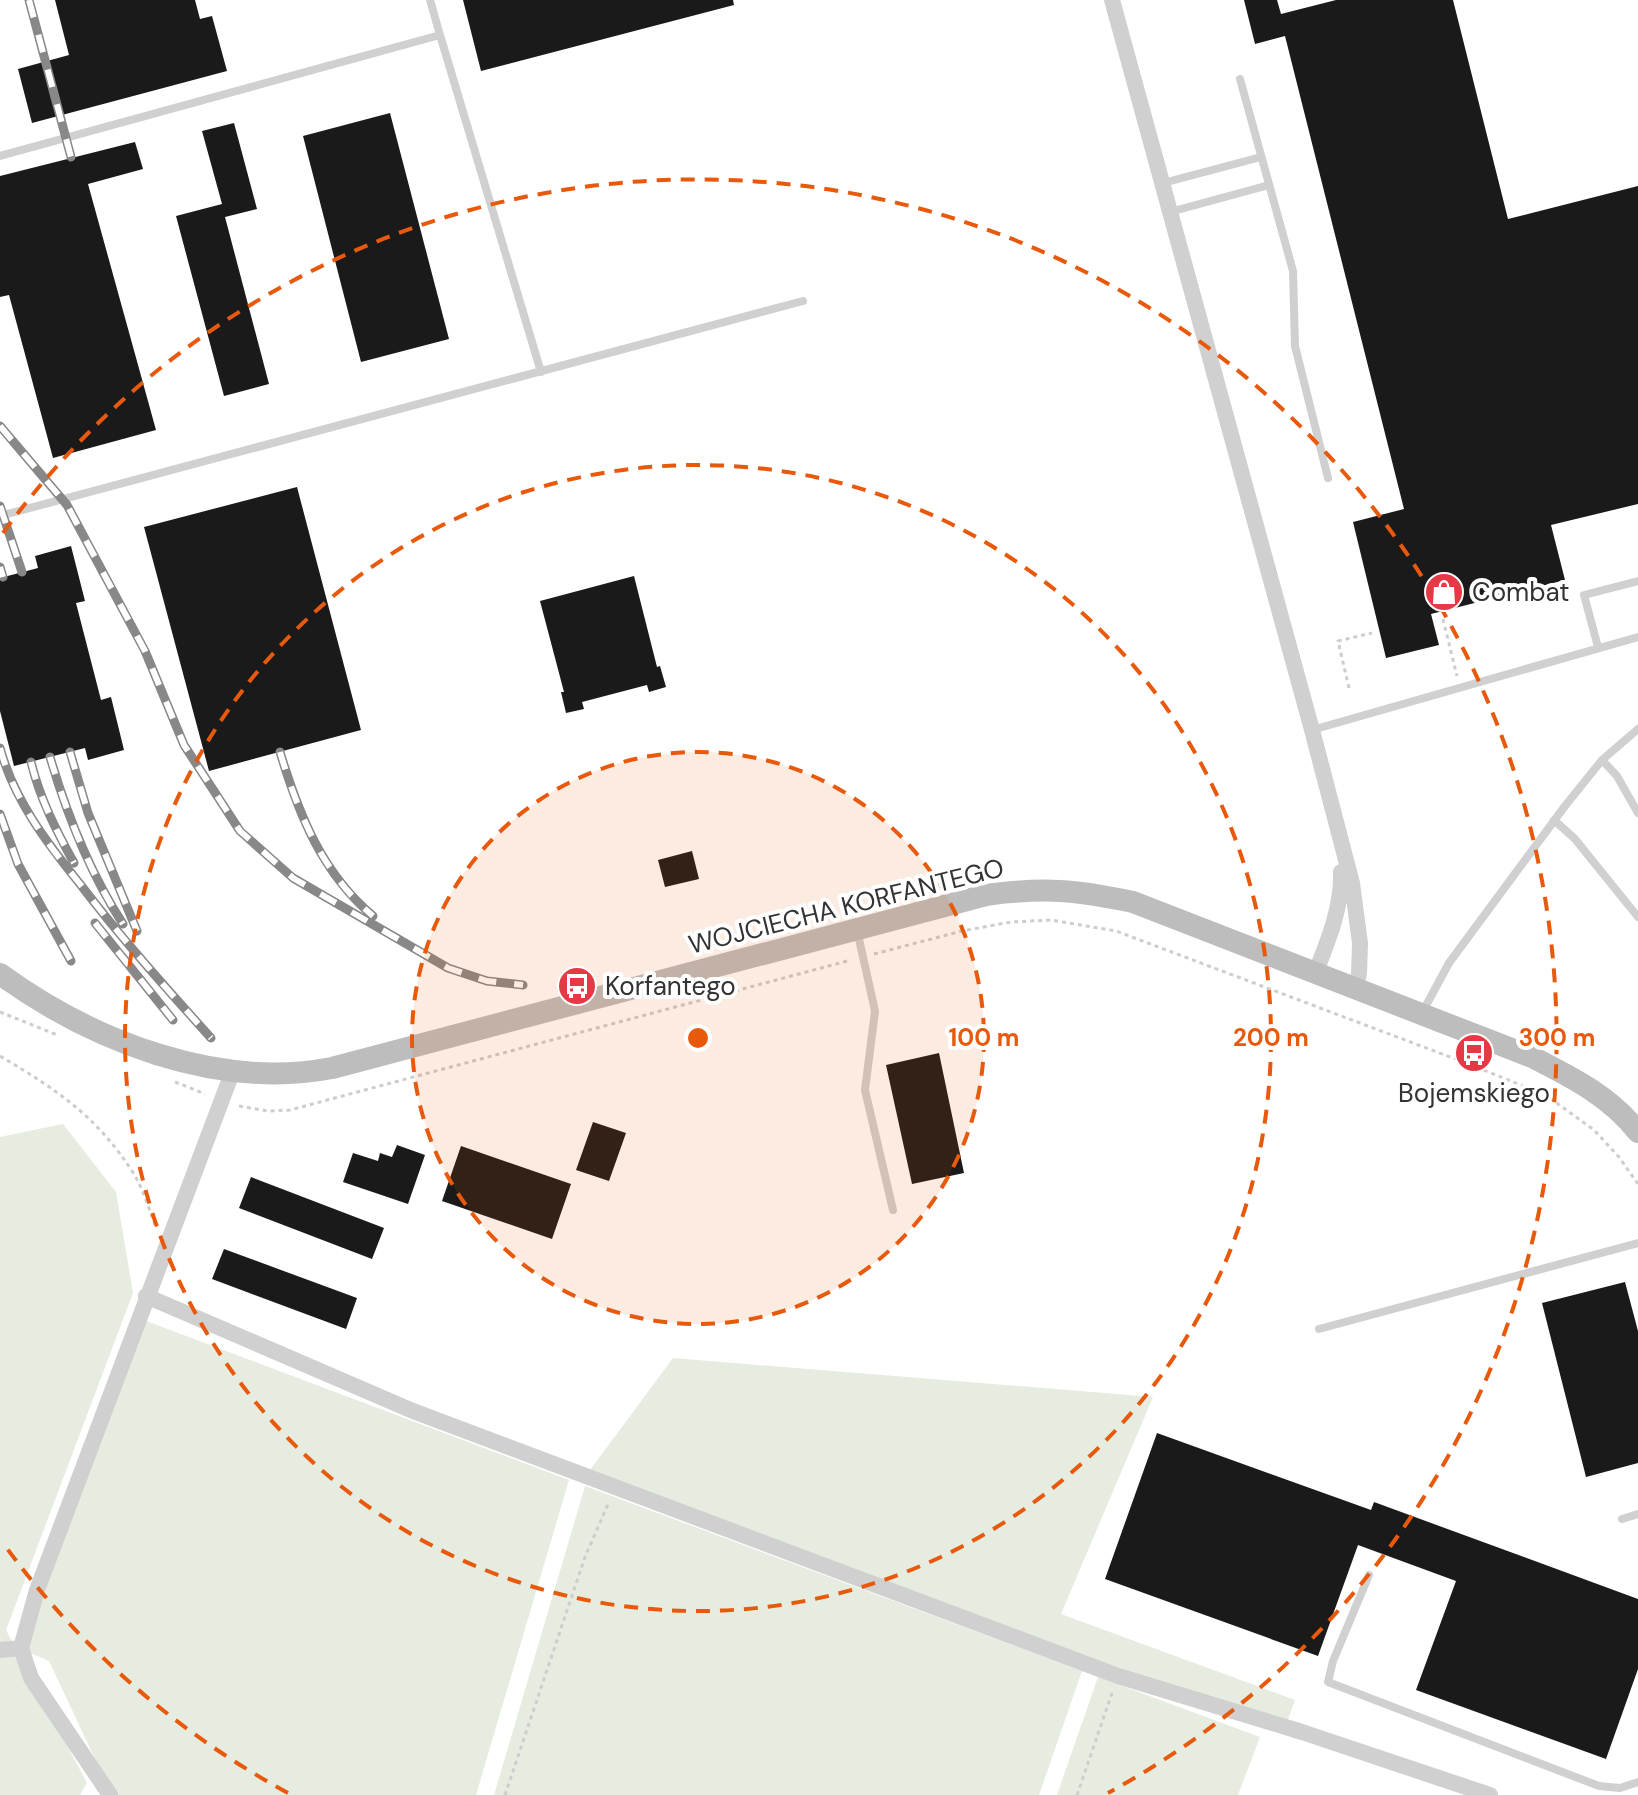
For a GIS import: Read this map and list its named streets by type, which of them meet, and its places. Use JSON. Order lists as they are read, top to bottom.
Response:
{
  "streets": {
    "street": ["WOJCIECHA KORFANTEGO"]
  },
  "places": {
    "shop": ["Combat"],
    "bus stop": ["Korfantego", "Bojemskiego"]
  },
  "rings": ["100 m", "200 m", "300 m"]
}
